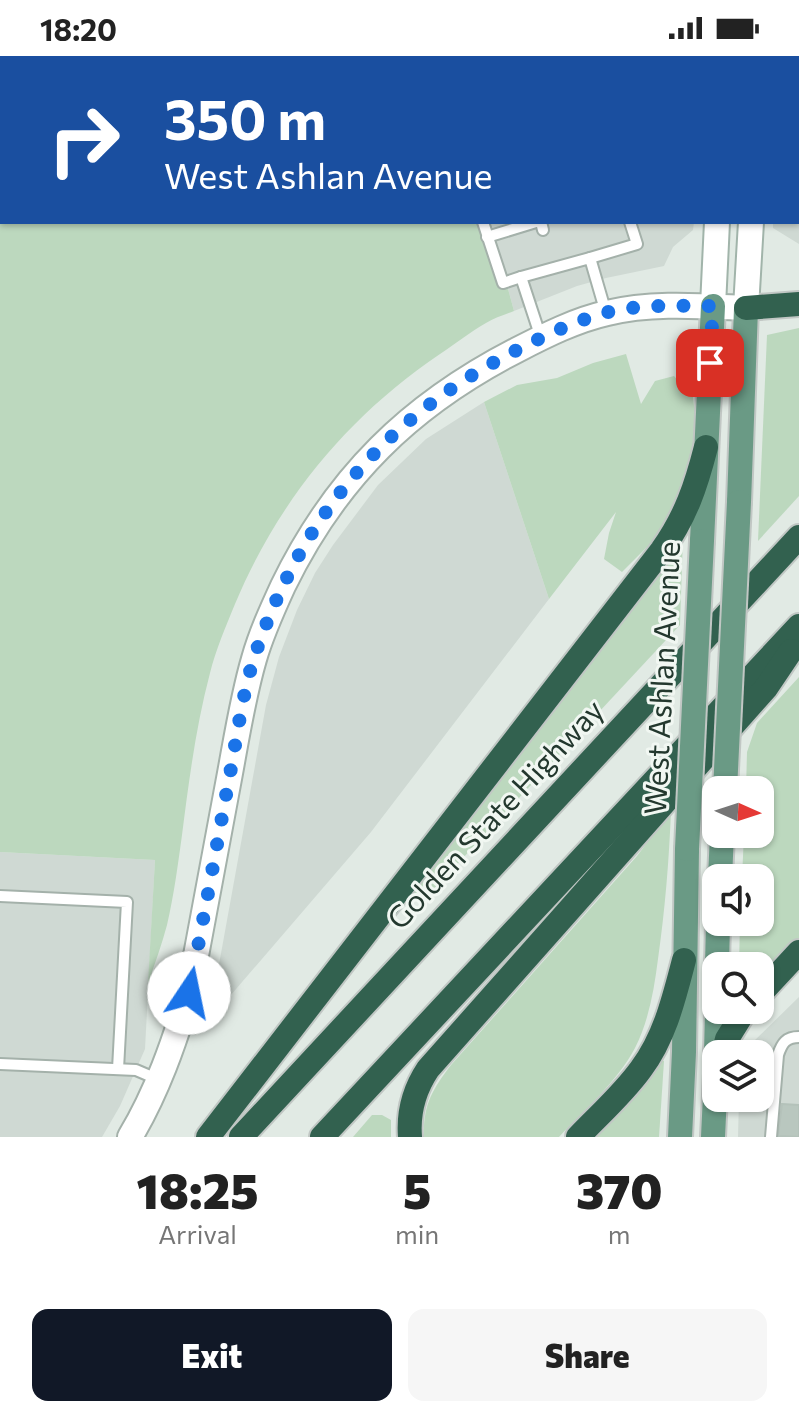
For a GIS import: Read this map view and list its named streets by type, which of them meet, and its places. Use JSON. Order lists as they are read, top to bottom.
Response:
{
  "streets": {
    "highway": ["Golden State Highway"],
    "main road": ["West Ashlan Avenue"]
  },
  "north": "right",
  "page": {
    "status": "18:20",
    "turn": ["350 m", "West Ashlan Avenue"],
    "eta": [
      "18:25",
      "Arrival",
      "5",
      "min",
      "370",
      "m"
    ],
    "buttons": ["Exit", "Share"]
  }
}
